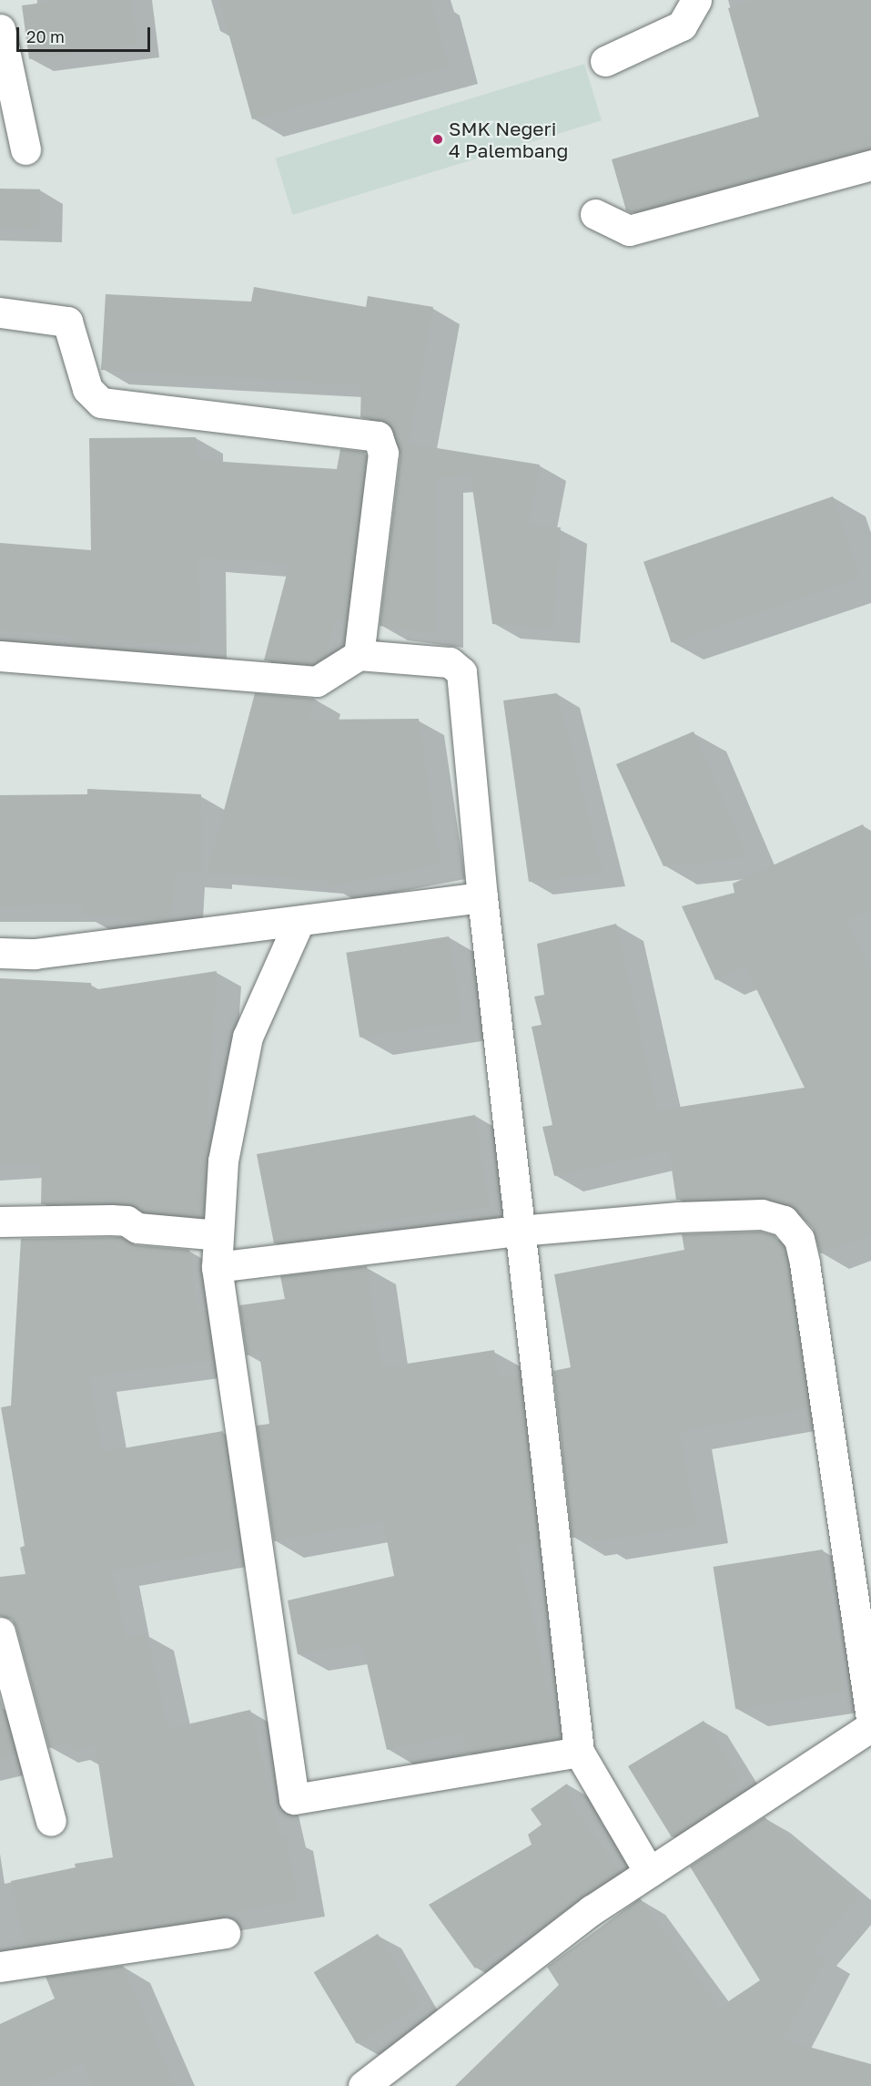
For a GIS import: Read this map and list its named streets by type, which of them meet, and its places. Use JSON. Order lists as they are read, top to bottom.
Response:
{
  "places": ["SMK Negeri 4 Palembang"],
  "scale_bar": "20 m"
}
